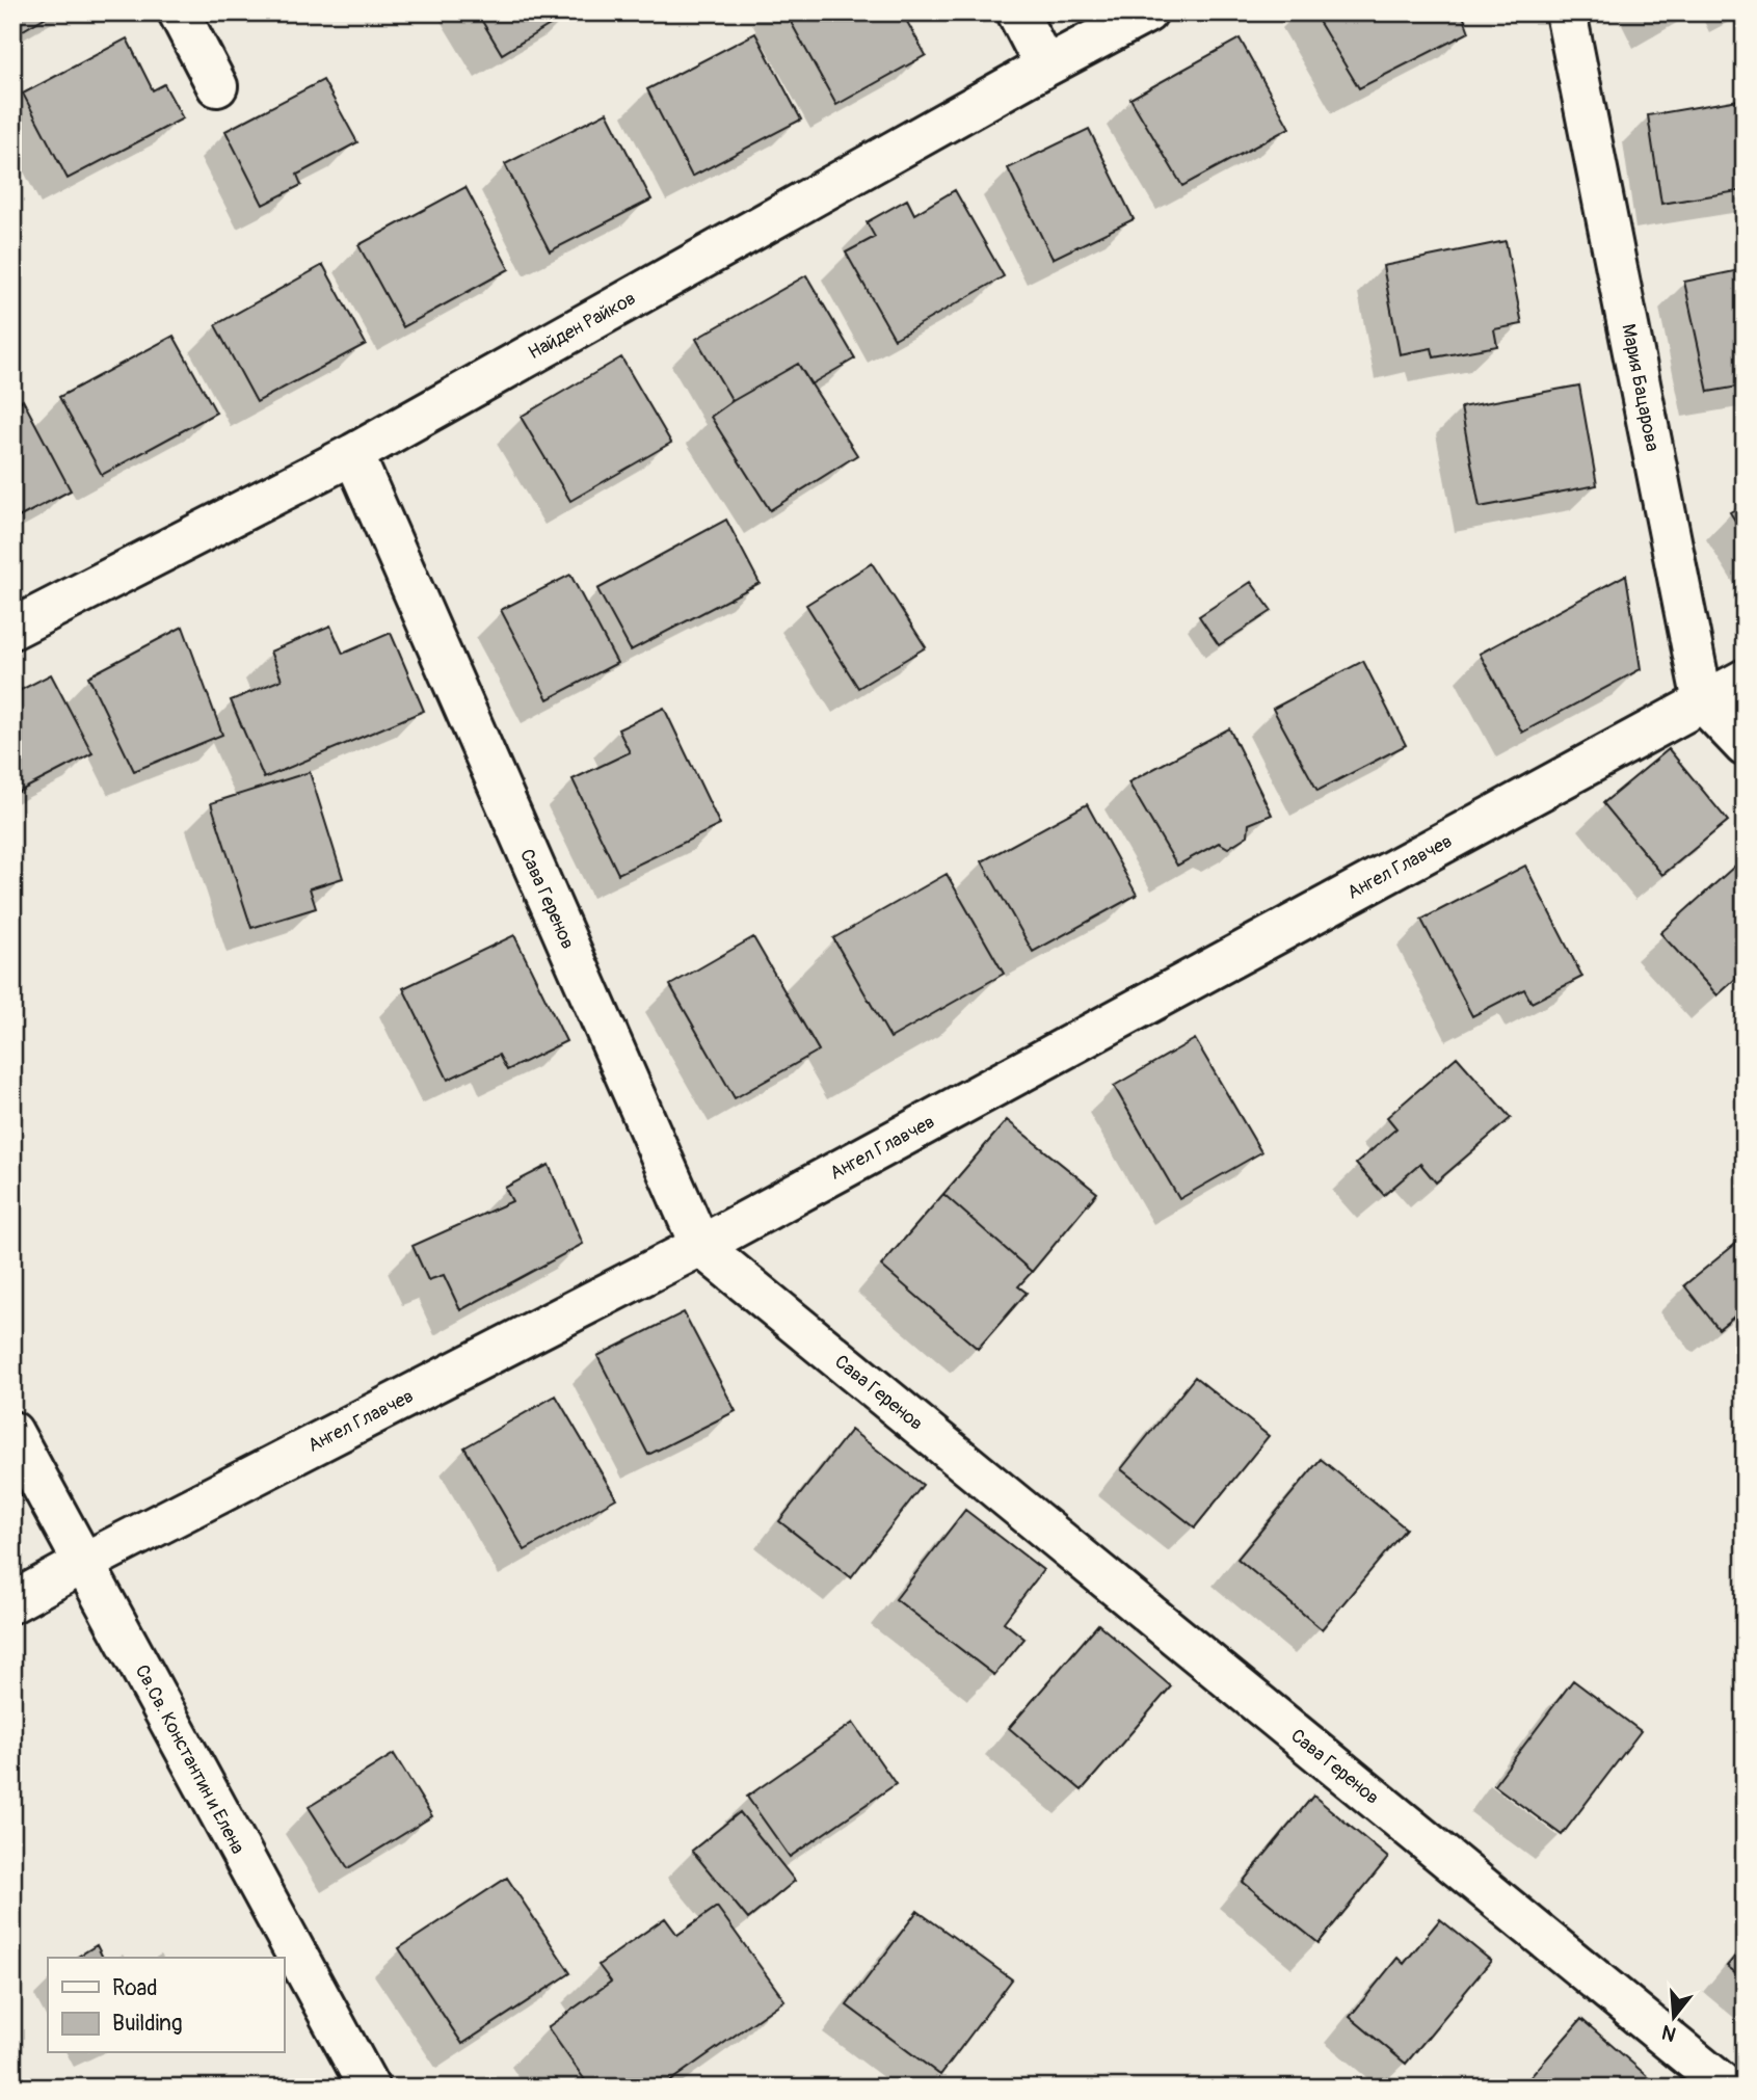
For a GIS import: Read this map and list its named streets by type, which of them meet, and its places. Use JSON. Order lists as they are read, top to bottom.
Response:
{
  "streets": {
    "street": [
      "Найден Райков",
      "Мария Бацарова",
      "Ангел Главчев",
      "Сава Геренов",
      "Св.Св. Константин и Елена"
    ]
  },
  "crossings": [
    ["Найден Райков", "Сава Геренов"],
    ["Мария Бацарова", "Ангел Главчев"],
    ["Ангел Главчев", "Сава Геренов"],
    ["Ангел Главчев", "Св.Св. Константин и Елена"]
  ],
  "legend": ["Road", "Building"],
  "north": "bottom"
}
